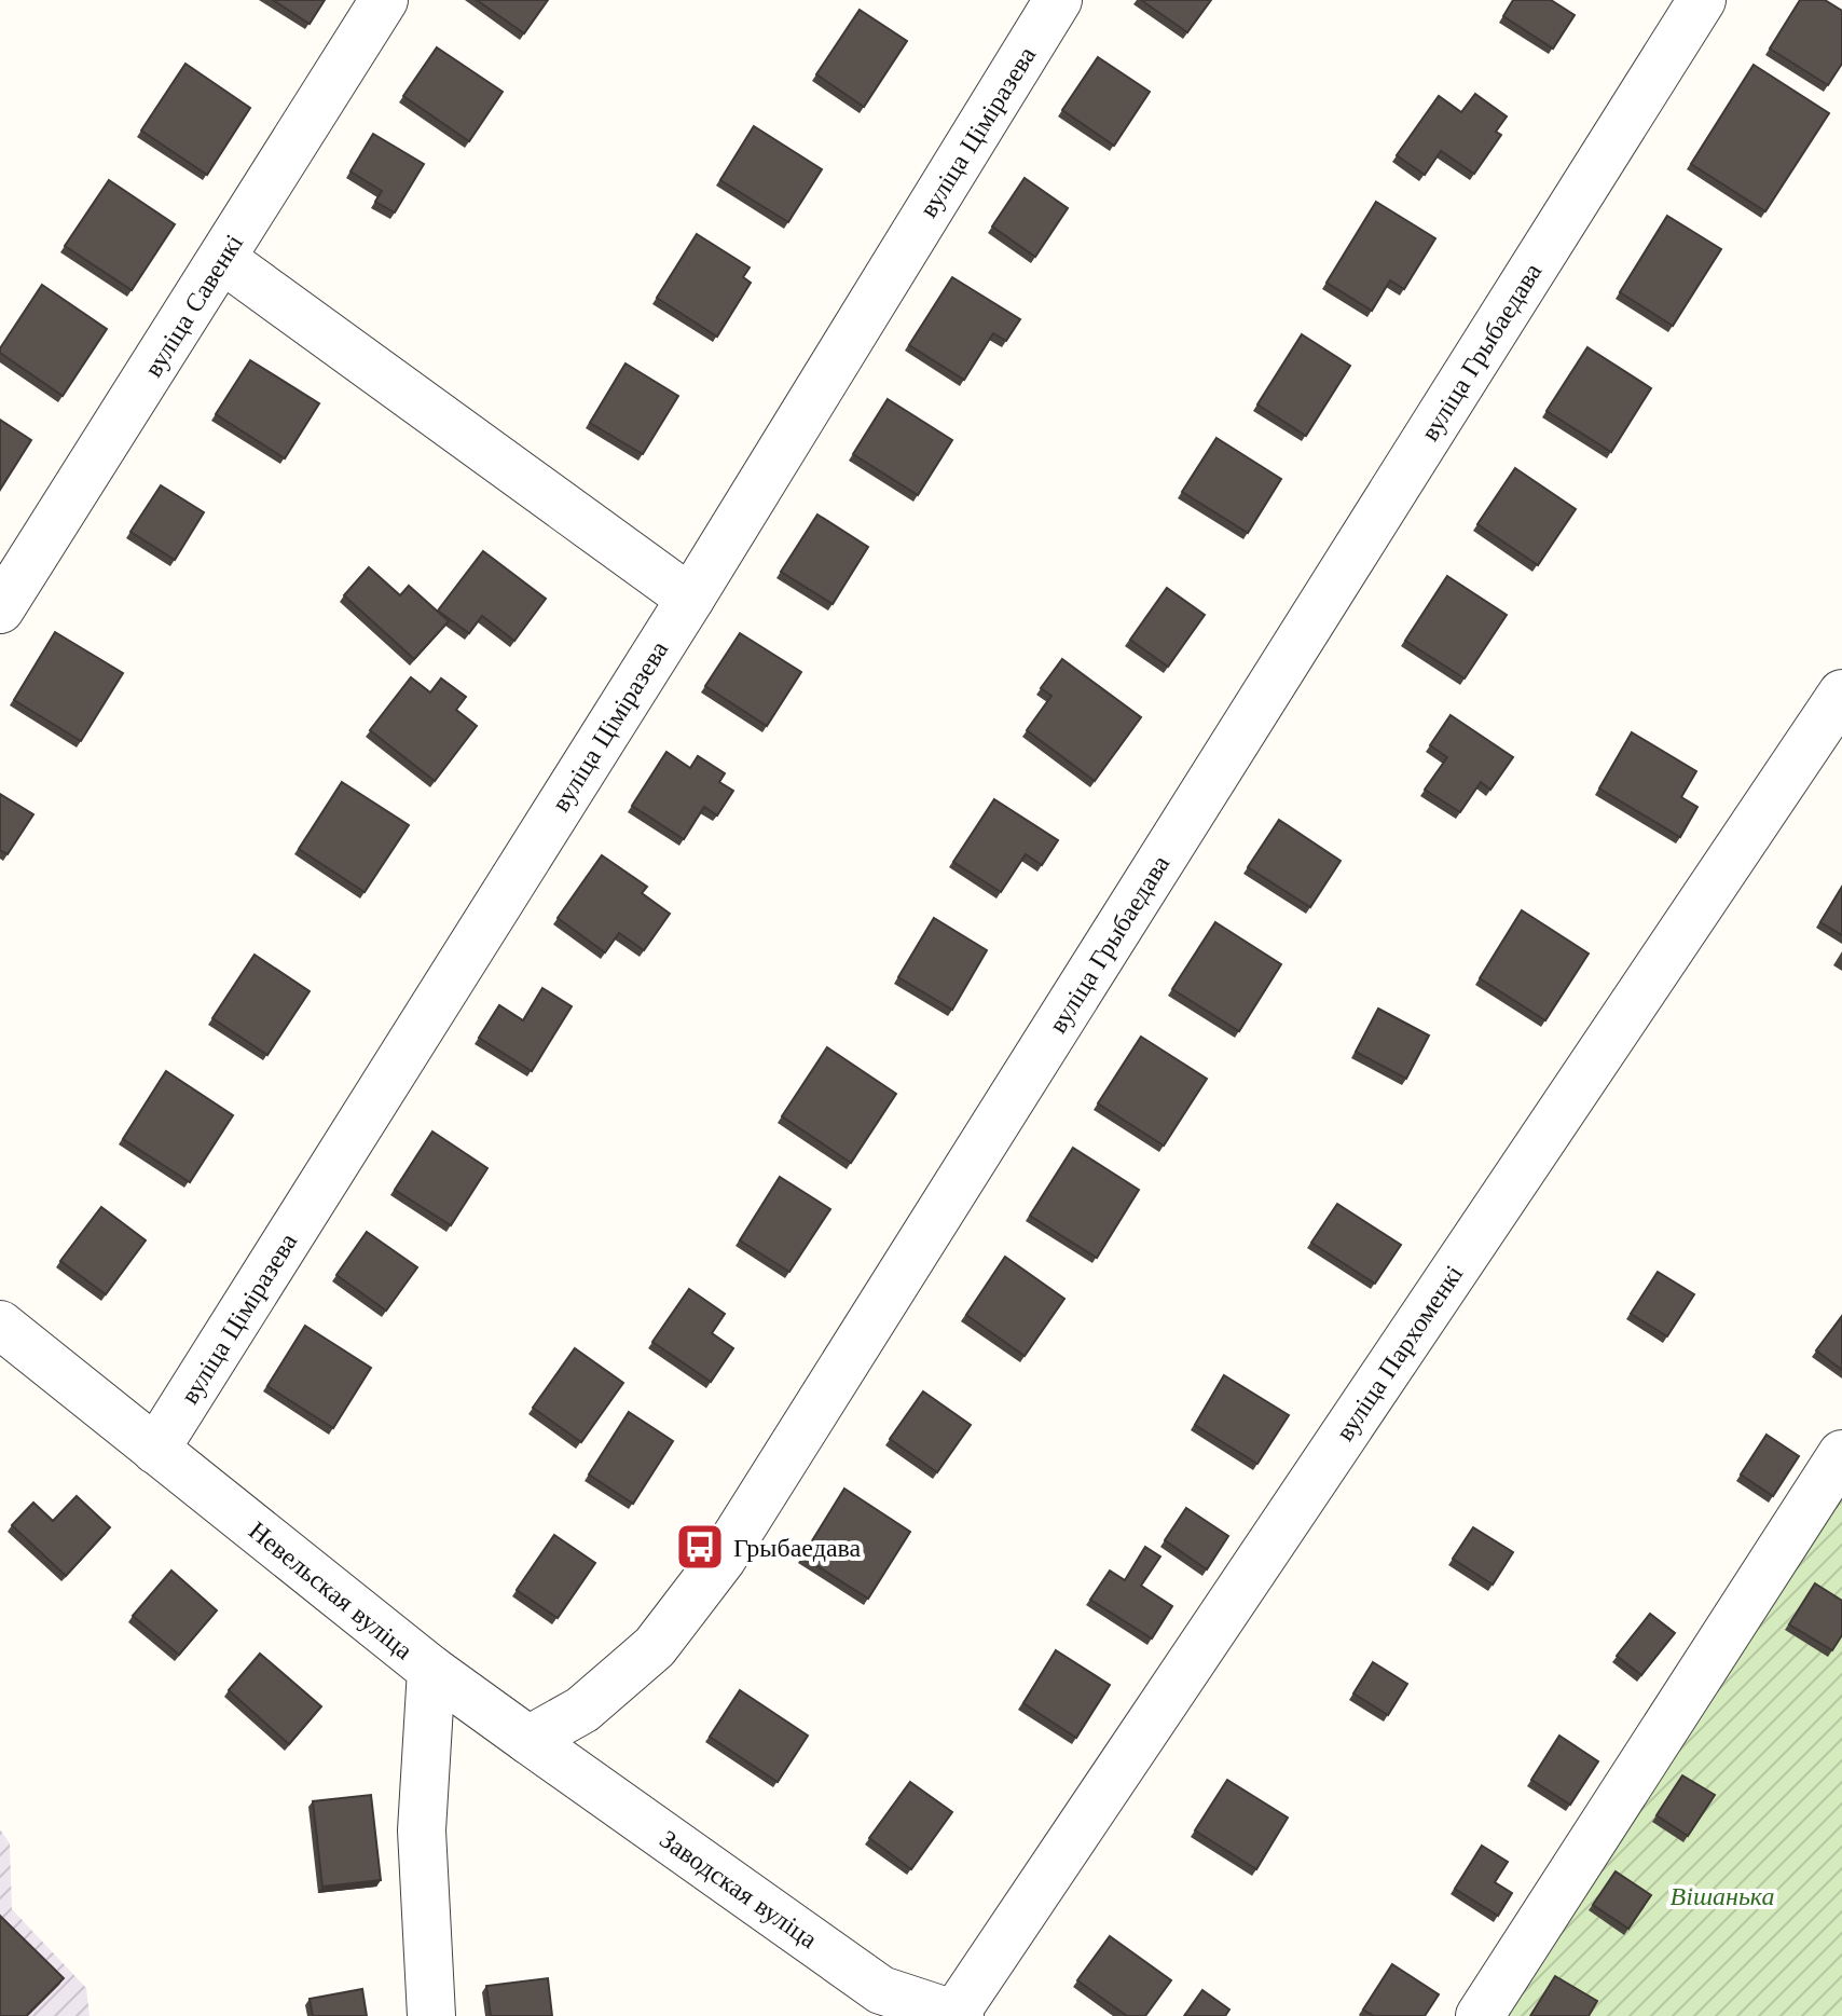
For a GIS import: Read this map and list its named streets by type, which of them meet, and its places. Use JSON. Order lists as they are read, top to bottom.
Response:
{
  "streets": {
    "street": [
      "вуліца Ціміразева",
      "вуліца Савенкі",
      "вуліца Грыбаедава",
      "вуліца Пархоменкі",
      "Невельская вуліца",
      "Заводская вуліца"
    ]
  },
  "crossings": [
    ["вуліца Ціміразева", "Невельская вуліца"],
    ["вуліца Грыбаедава", "Заводская вуліца"],
    ["вуліца Пархоменкі", "Заводская вуліца"]
  ],
  "parks": ["Вішанька"],
  "places": {
    "bus stop": ["Грыбаедава"]
  }
}
